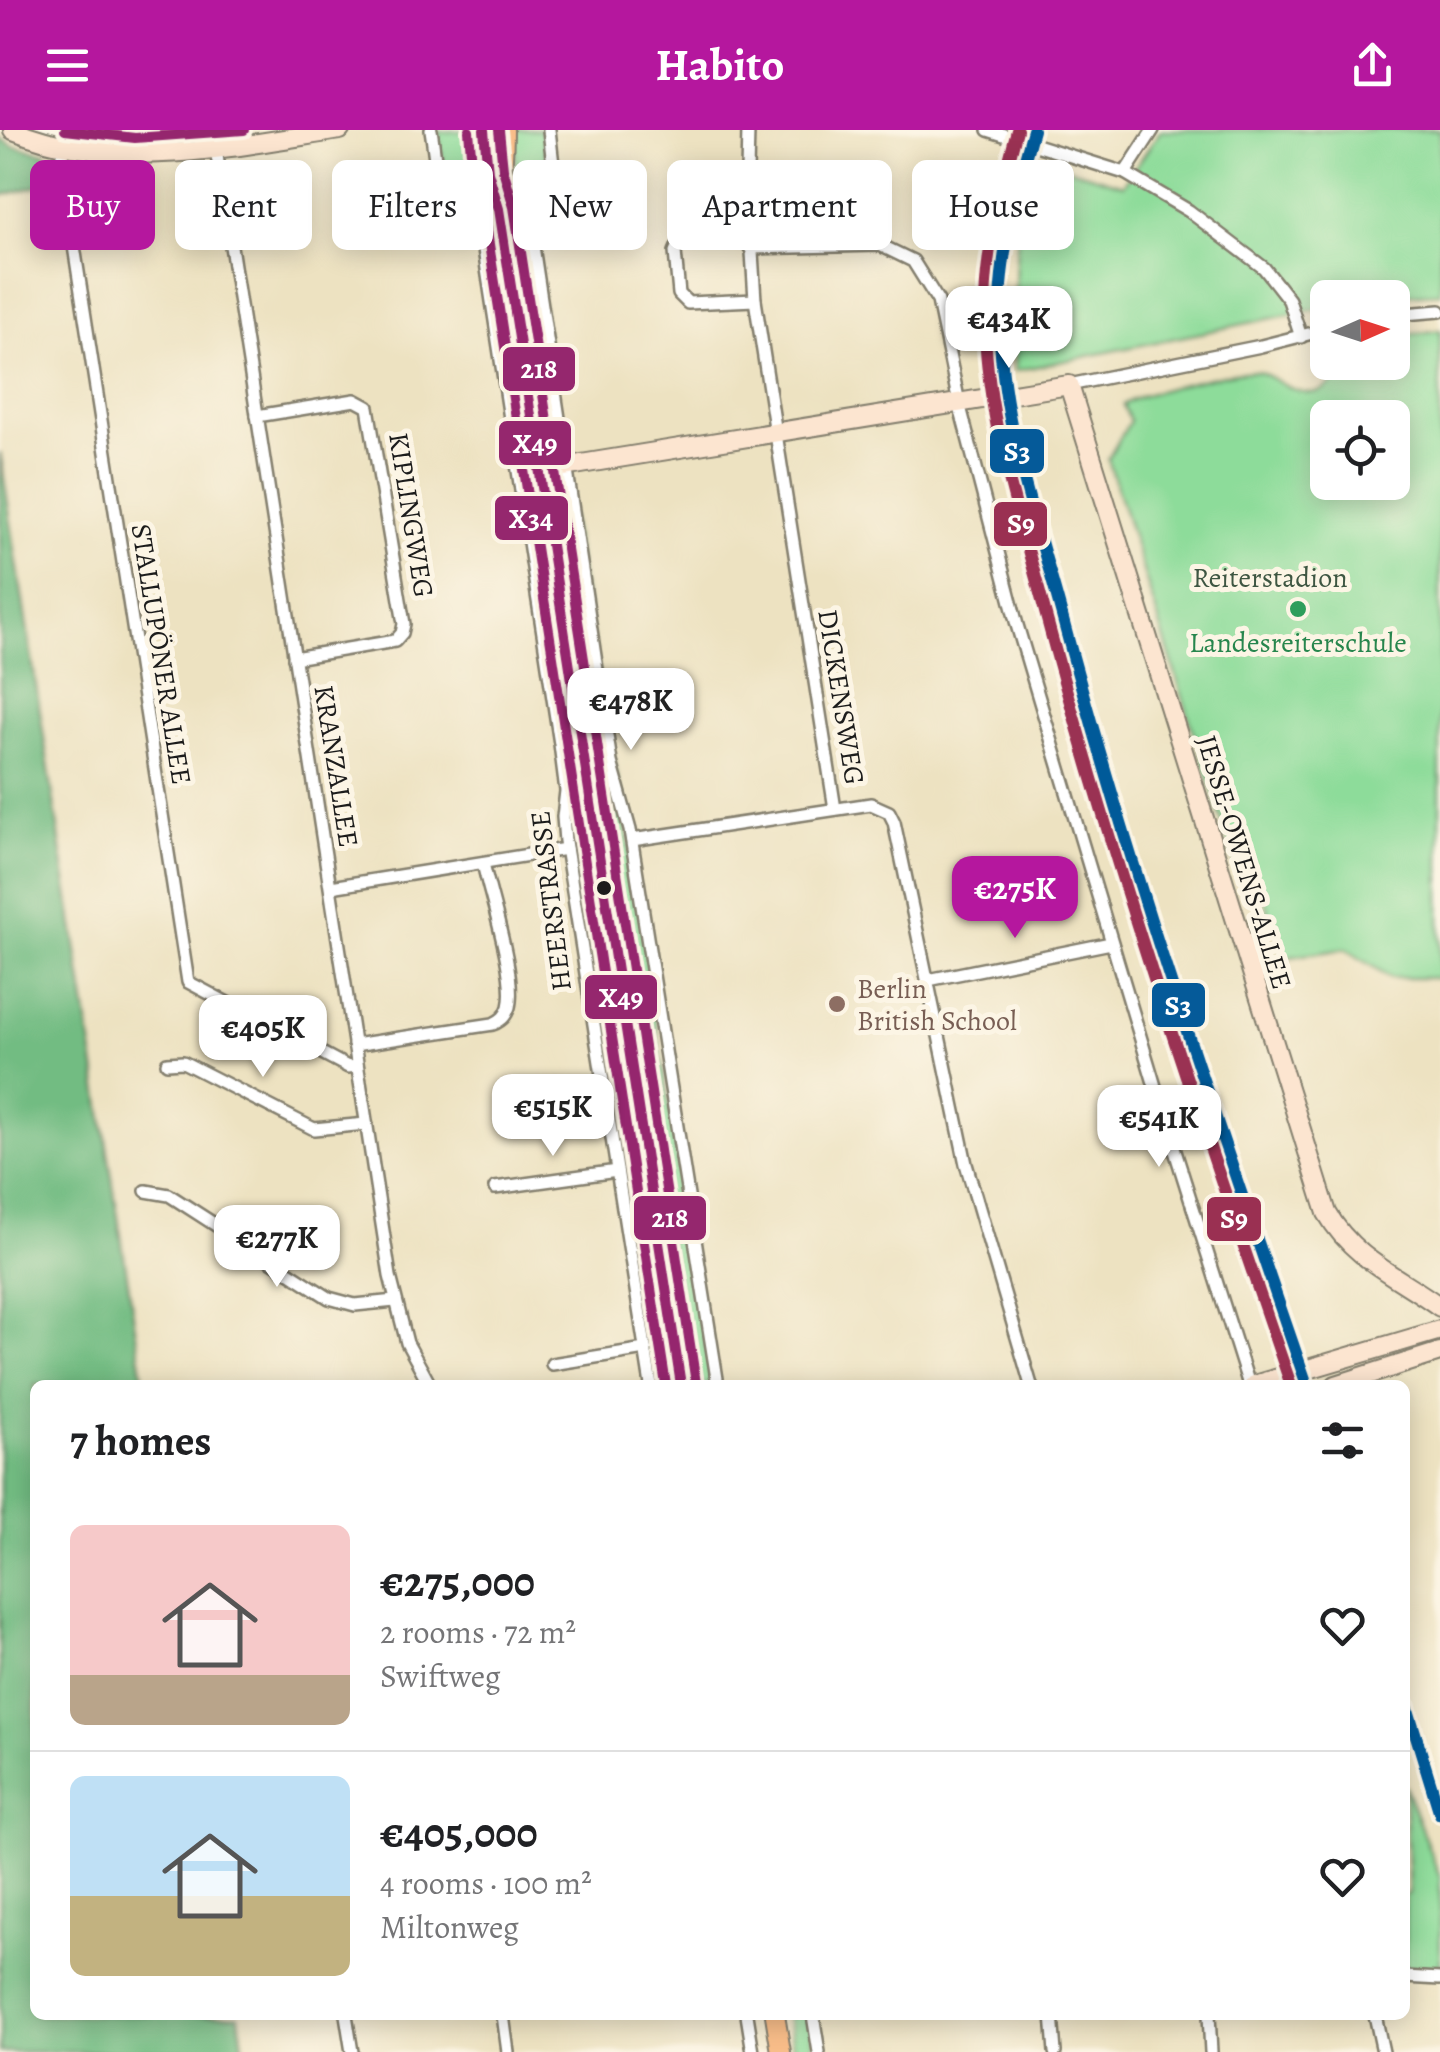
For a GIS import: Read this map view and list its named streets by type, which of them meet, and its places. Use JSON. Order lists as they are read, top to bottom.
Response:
{
  "streets": {
    "main road": ["HEERSTRASSE"],
    "street": [
      "KIPLINGWEG",
      "STALLUPÖNER ALLEE",
      "DICKENSWEG",
      "KRANZALLEE",
      "JESSE-OWENS-ALLEE"
    ]
  },
  "crossings": [
    ["KIPLINGWEG", "KRANZALLEE"],
    ["STALLUPÖNER ALLEE", "KRANZALLEE"]
  ],
  "parks": ["Reiterstadion"],
  "places": ["Landesreiterschule", "Berlin British School"],
  "lines": [
    "transit line S3",
    "transit line S9",
    "transit line X49",
    "transit line 218",
    "transit line X34"
  ],
  "north": "right",
  "page": {
    "header": "Habito",
    "chip": [
      "Buy",
      "Rent",
      "Filters",
      "New",
      "Apartment",
      "House"
    ],
    "price": [
      "€434K",
      "€478K",
      "€275K",
      "€405K",
      "€515K",
      "€541K",
      "€277K"
    ],
    "heading": "7 homes",
    "list": [
      {
        "name": "€275,000",
        "note": "2 rooms · 72 m² · Swiftweg"
      },
      {
        "name": "€405,000",
        "note": "4 rooms · 100 m² · Miltonweg"
      }
    ]
  }
}
